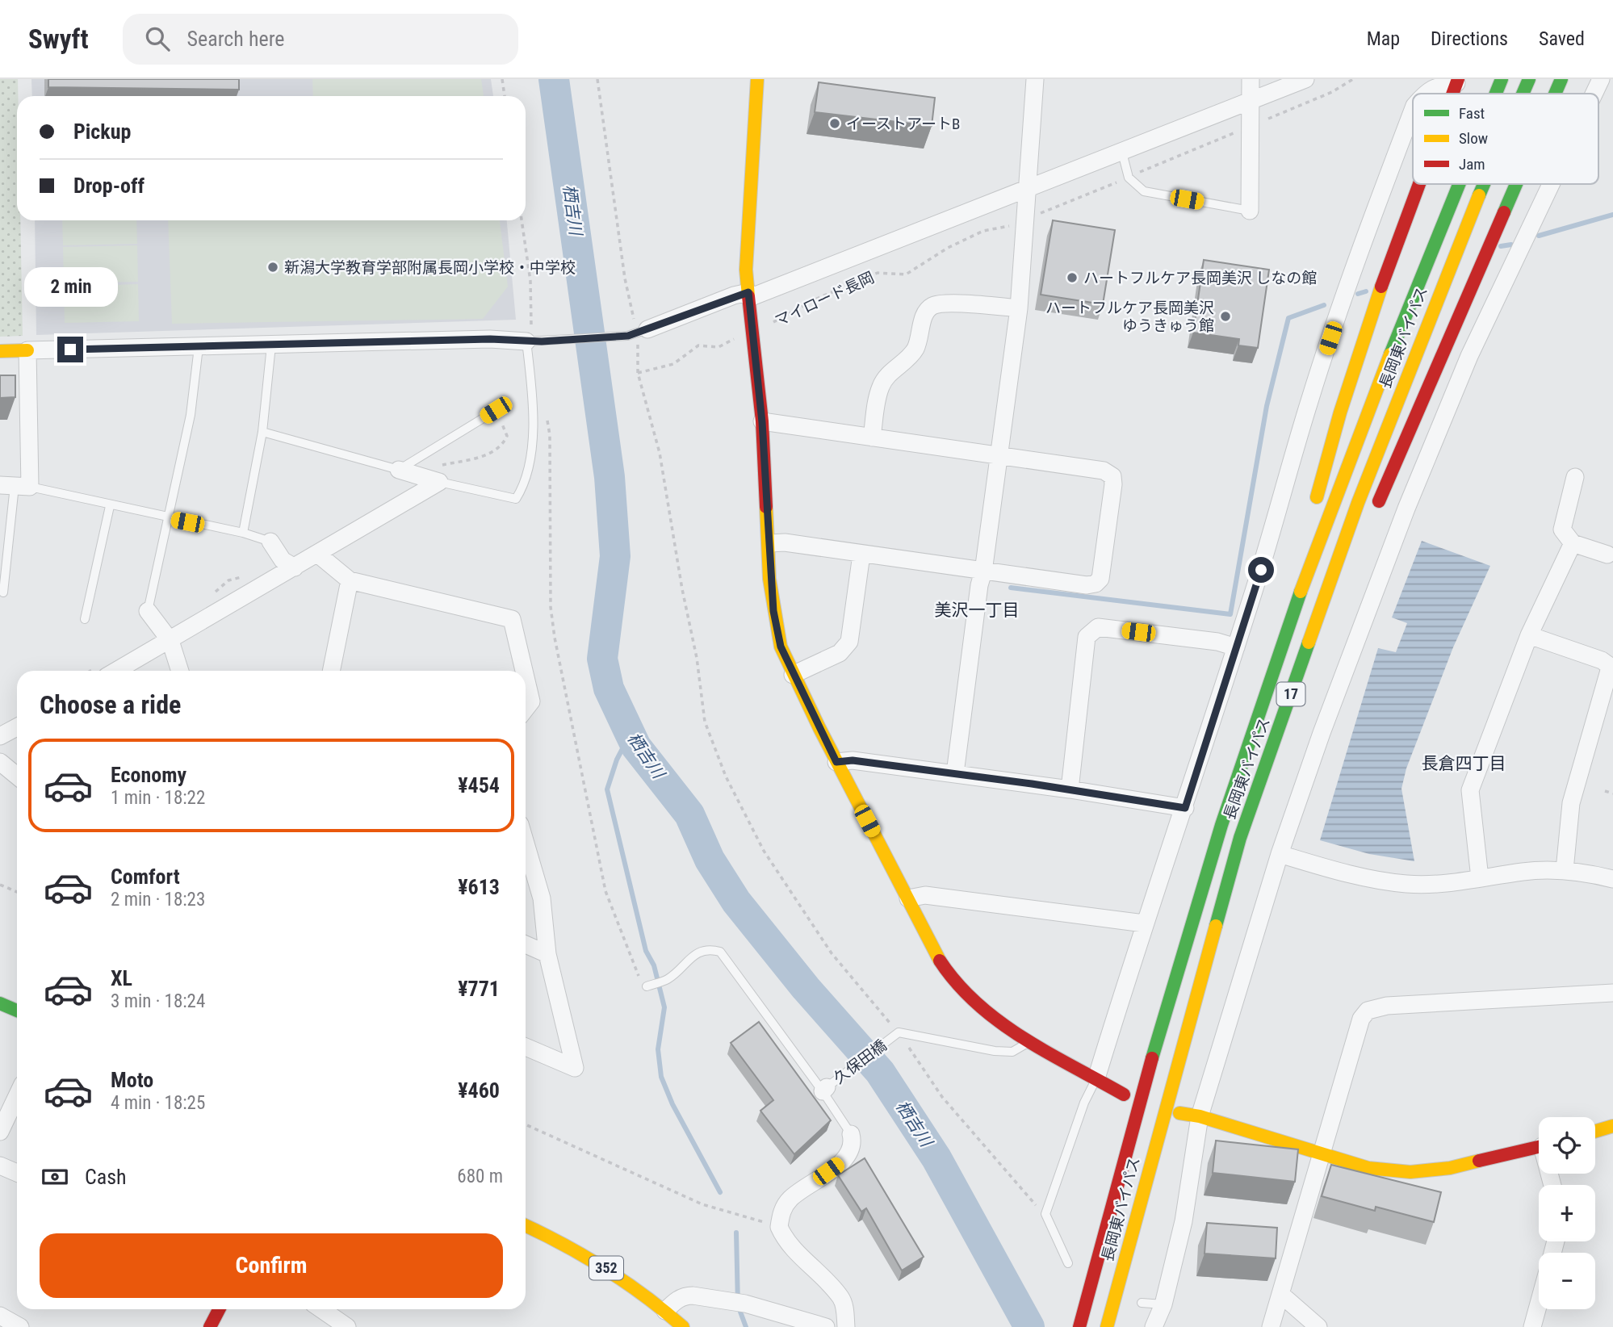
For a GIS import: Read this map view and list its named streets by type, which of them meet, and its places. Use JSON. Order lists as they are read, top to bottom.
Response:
{
  "streets": {
    "main road": ["長岡東バイパス", "17", "352"],
    "lane": ["久保田橋"],
    "path": ["マイロード長岡"]
  },
  "crossings": [
    ["長岡東バイパス", "17"]
  ],
  "districts": ["美沢一丁目", "長倉四丁目"],
  "water": ["栖吉川"],
  "places": [
    "イーストアートB",
    "新潟大学教育学部附属長岡小学校・中学校",
    "ハートフルケア長岡美沢 しなの館",
    "ハートフルケア長岡美沢 ゆうきゅう館"
  ],
  "legend": ["Fast", "Slow", "Jam"],
  "page": {
    "header": "Swyft",
    "search": "Search here",
    "nav": ["Map", "Directions", "Saved"],
    "banner": ["Pickup", "Drop-off"],
    "bubble": "2 min",
    "heading": "Choose a ride",
    "list": [
      {
        "name": "Economy",
        "note": "1 min · 18:22",
        "value": "¥454"
      },
      {
        "name": "Comfort",
        "note": "2 min · 18:23",
        "value": "¥613"
      },
      {
        "name": "XL",
        "note": "3 min · 18:24",
        "value": "¥771"
      },
      {
        "name": "Moto",
        "note": "4 min · 18:25",
        "value": "¥460"
      }
    ],
    "map_buttons": ["+", "−"],
    "pay": ["Cash", "680 m"],
    "buttons": "Confirm"
  }
}
